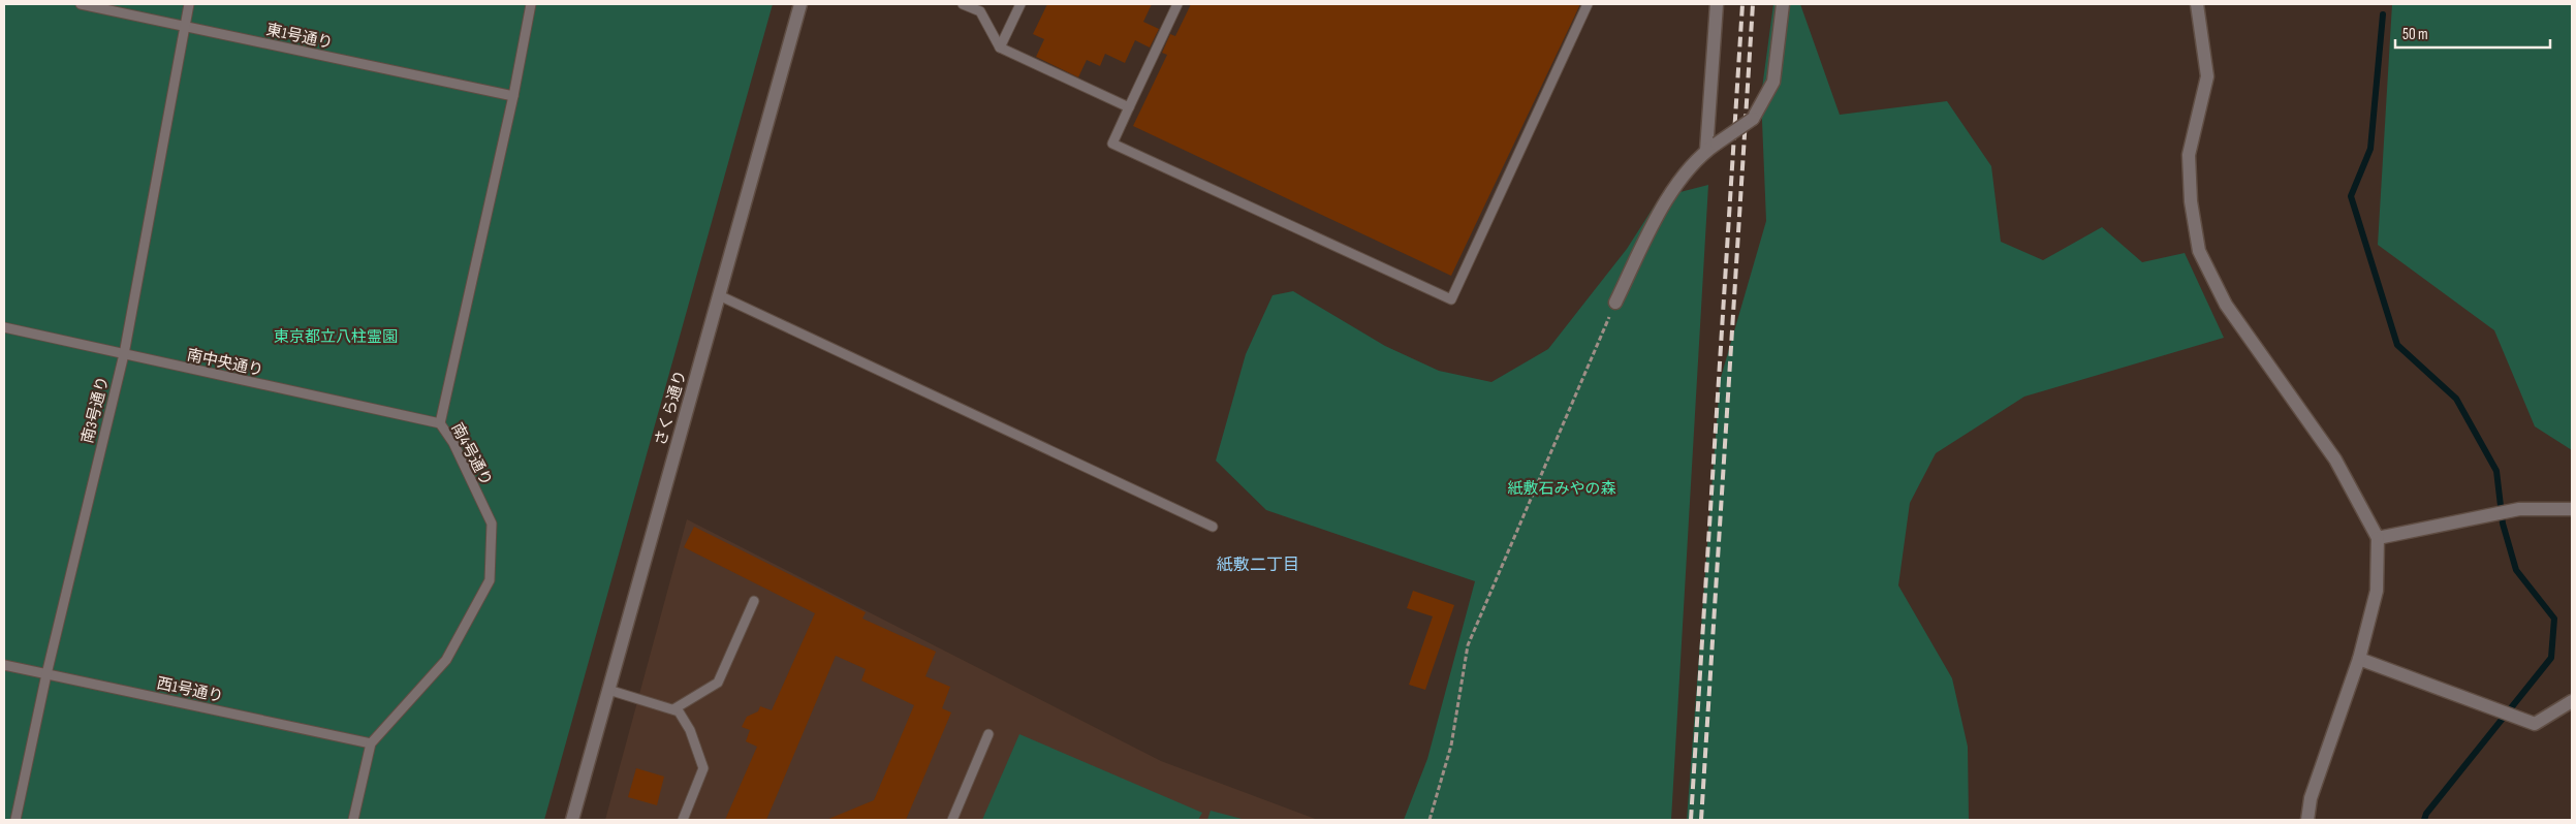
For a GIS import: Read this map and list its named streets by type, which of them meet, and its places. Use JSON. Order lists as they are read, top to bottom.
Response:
{
  "streets": {
    "street": ["さくら通り"],
    "lane": [
      "東1号通り",
      "南中央通り",
      "南3号通り",
      "南4号通り",
      "西1号通り"
    ]
  },
  "crossings": [
    ["東1号通り", "南3号通り"],
    ["東1号通り", "南4号通り"],
    ["南中央通り", "南3号通り"],
    ["南中央通り", "南4号通り"],
    ["南3号通り", "西1号通り"],
    ["南4号通り", "西1号通り"]
  ],
  "districts": ["紙敷二丁目"],
  "parks": ["東京都立八柱霊園", "紙敷石みやの森"],
  "scale_bar": "50 m"
}
